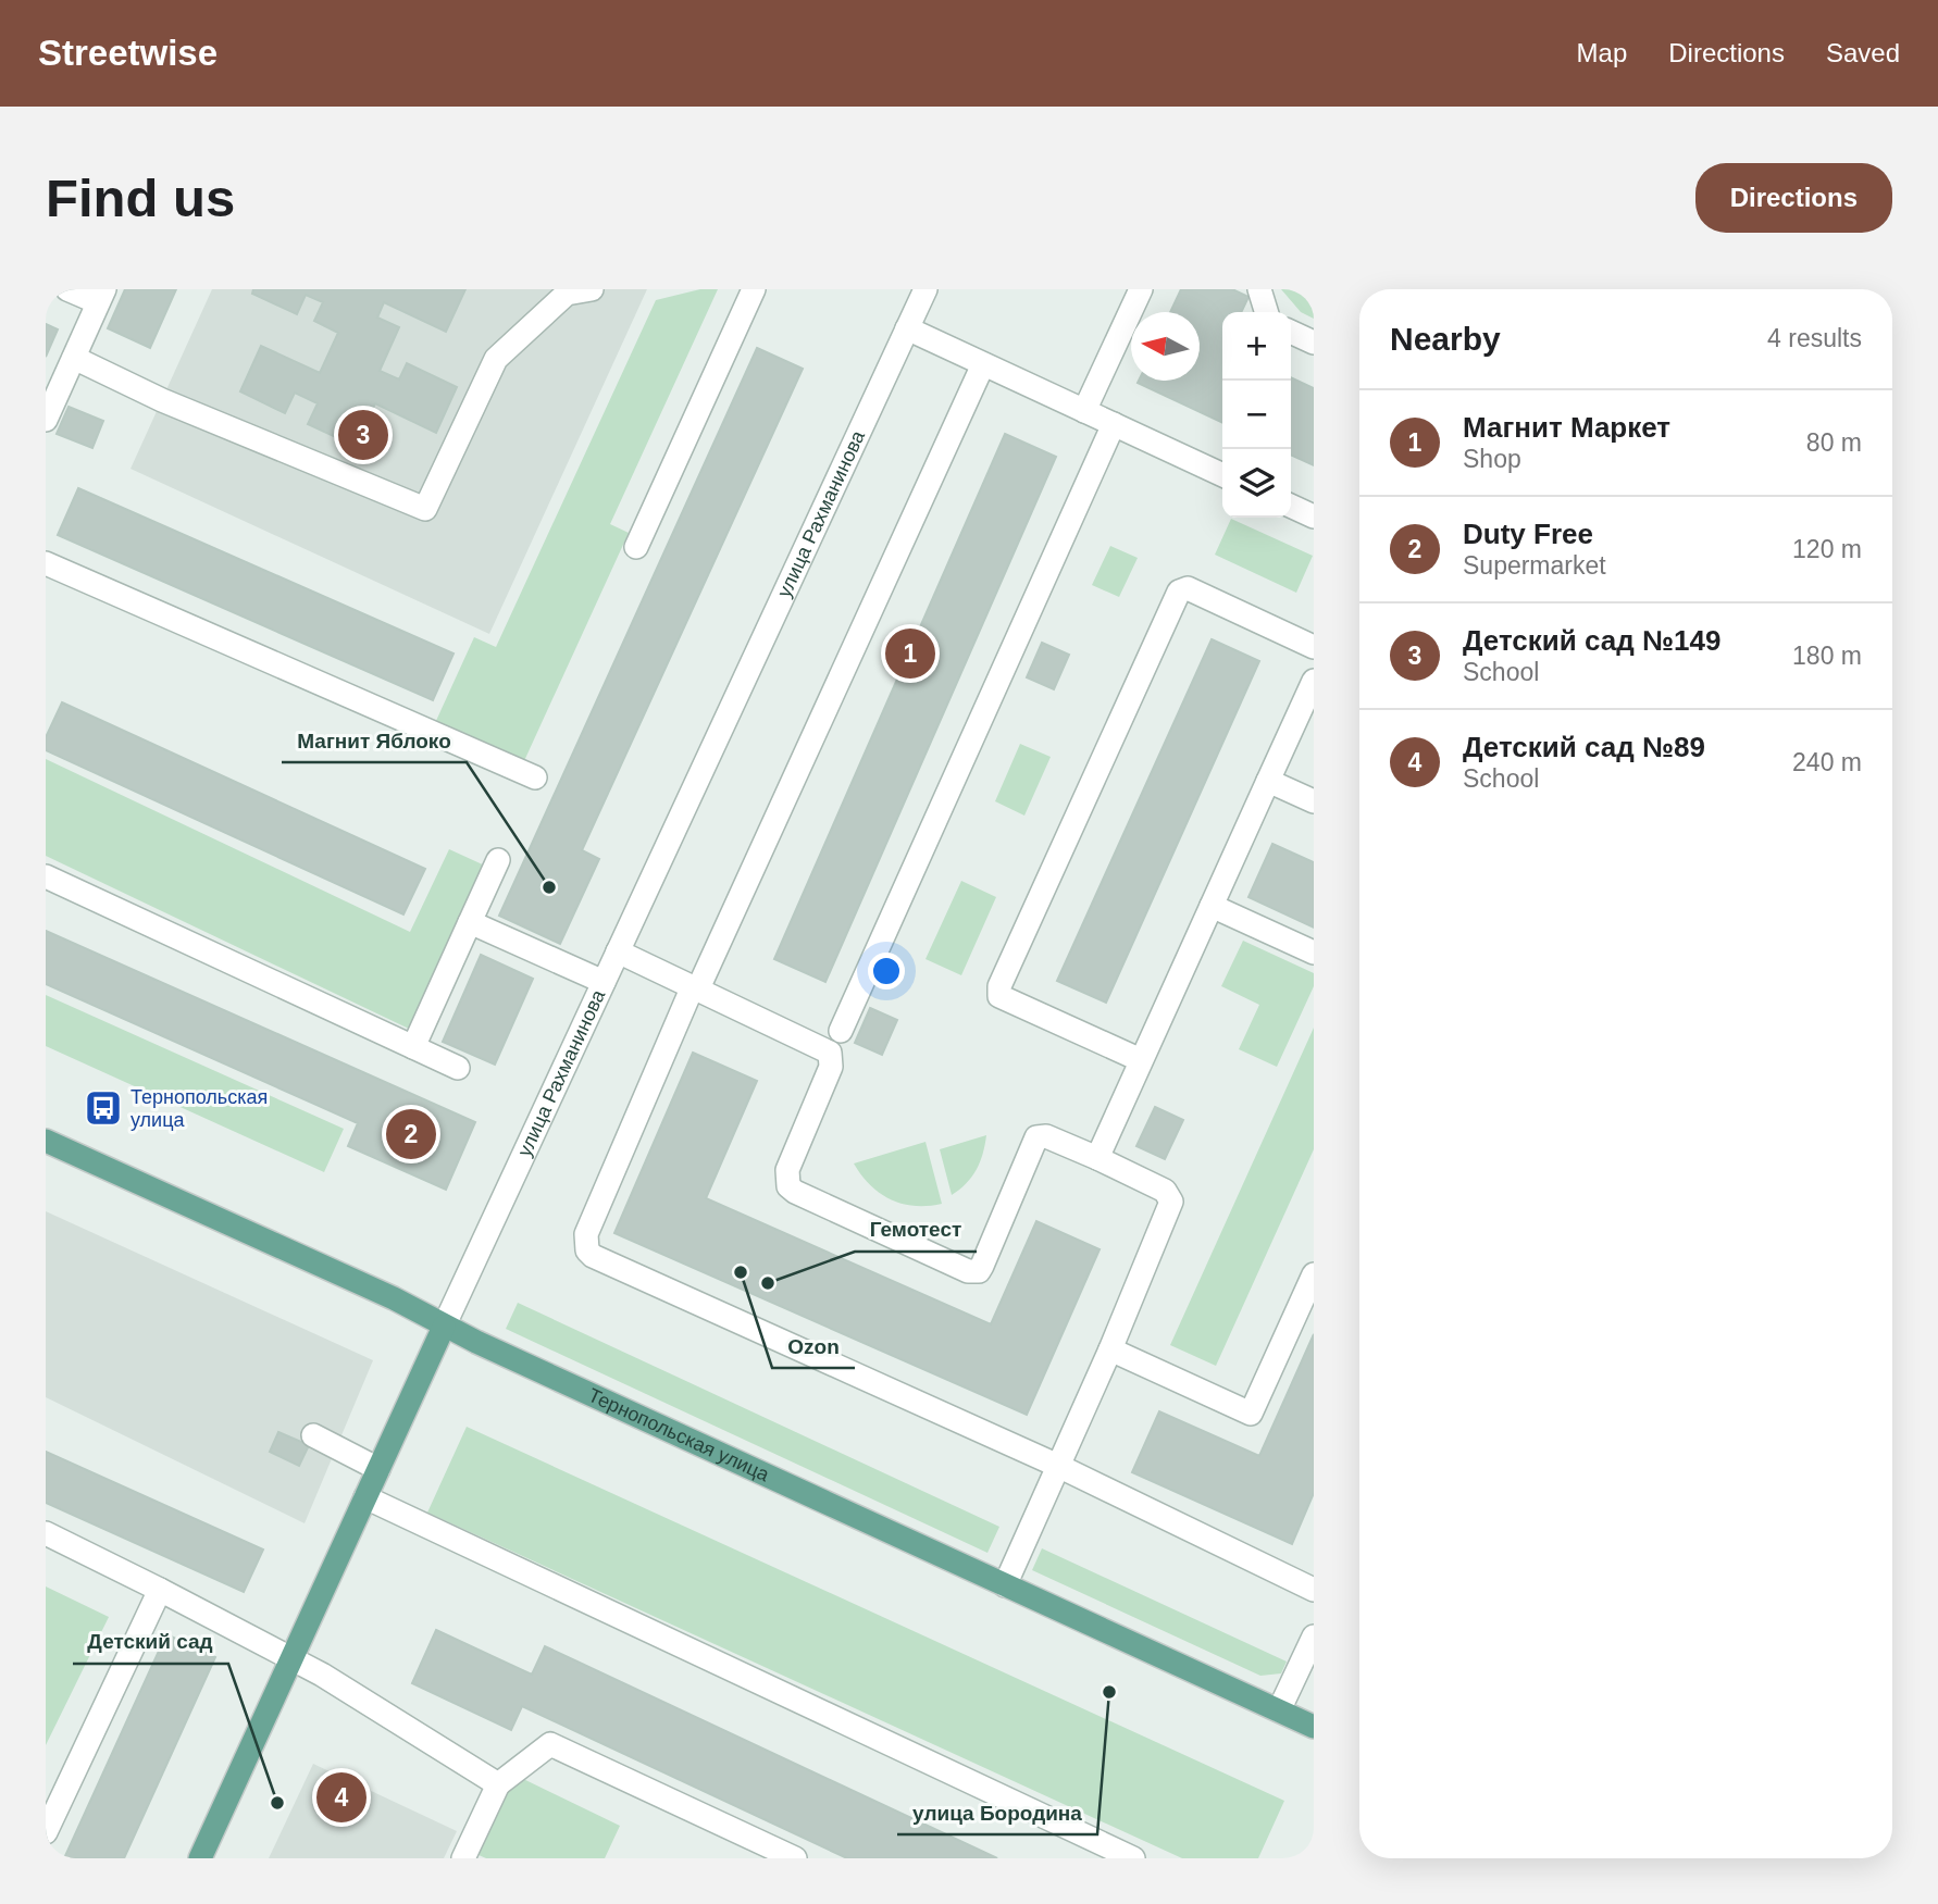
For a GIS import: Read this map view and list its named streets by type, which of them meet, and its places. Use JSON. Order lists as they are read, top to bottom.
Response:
{
  "streets": {
    "main road": ["улица Рахманинова", "Тернопольская улица"]
  },
  "crossings": [
    ["улица Рахманинова", "Тернопольская улица"]
  ],
  "places": {
    "other": [
      "Магнит Яблоко",
      "Ozon",
      "Гемотест",
      "улица Бородина",
      "Детский сад"
    ],
    "bus stop": ["Тернопольская улица"]
  },
  "north": "left",
  "page": {
    "header": "Streetwise",
    "nav": ["Map", "Directions", "Saved"],
    "buttons": "Directions",
    "title": "Find us",
    "heading": ["Nearby", "4 results"],
    "map_buttons": ["+", "−"],
    "list": [
      {
        "mark": "1",
        "name": "Магнит Маркет",
        "note": "Shop",
        "value": "80 m"
      },
      {
        "mark": "2",
        "name": "Duty Free",
        "note": "Supermarket",
        "value": "120 m"
      },
      {
        "mark": "3",
        "name": "Детский сад №149",
        "note": "School",
        "value": "180 m"
      },
      {
        "mark": "4",
        "name": "Детский сад №89",
        "note": "School",
        "value": "240 m"
      }
    ],
    "pins": [
      "3",
      "1",
      "2",
      "4"
    ]
  }
}
